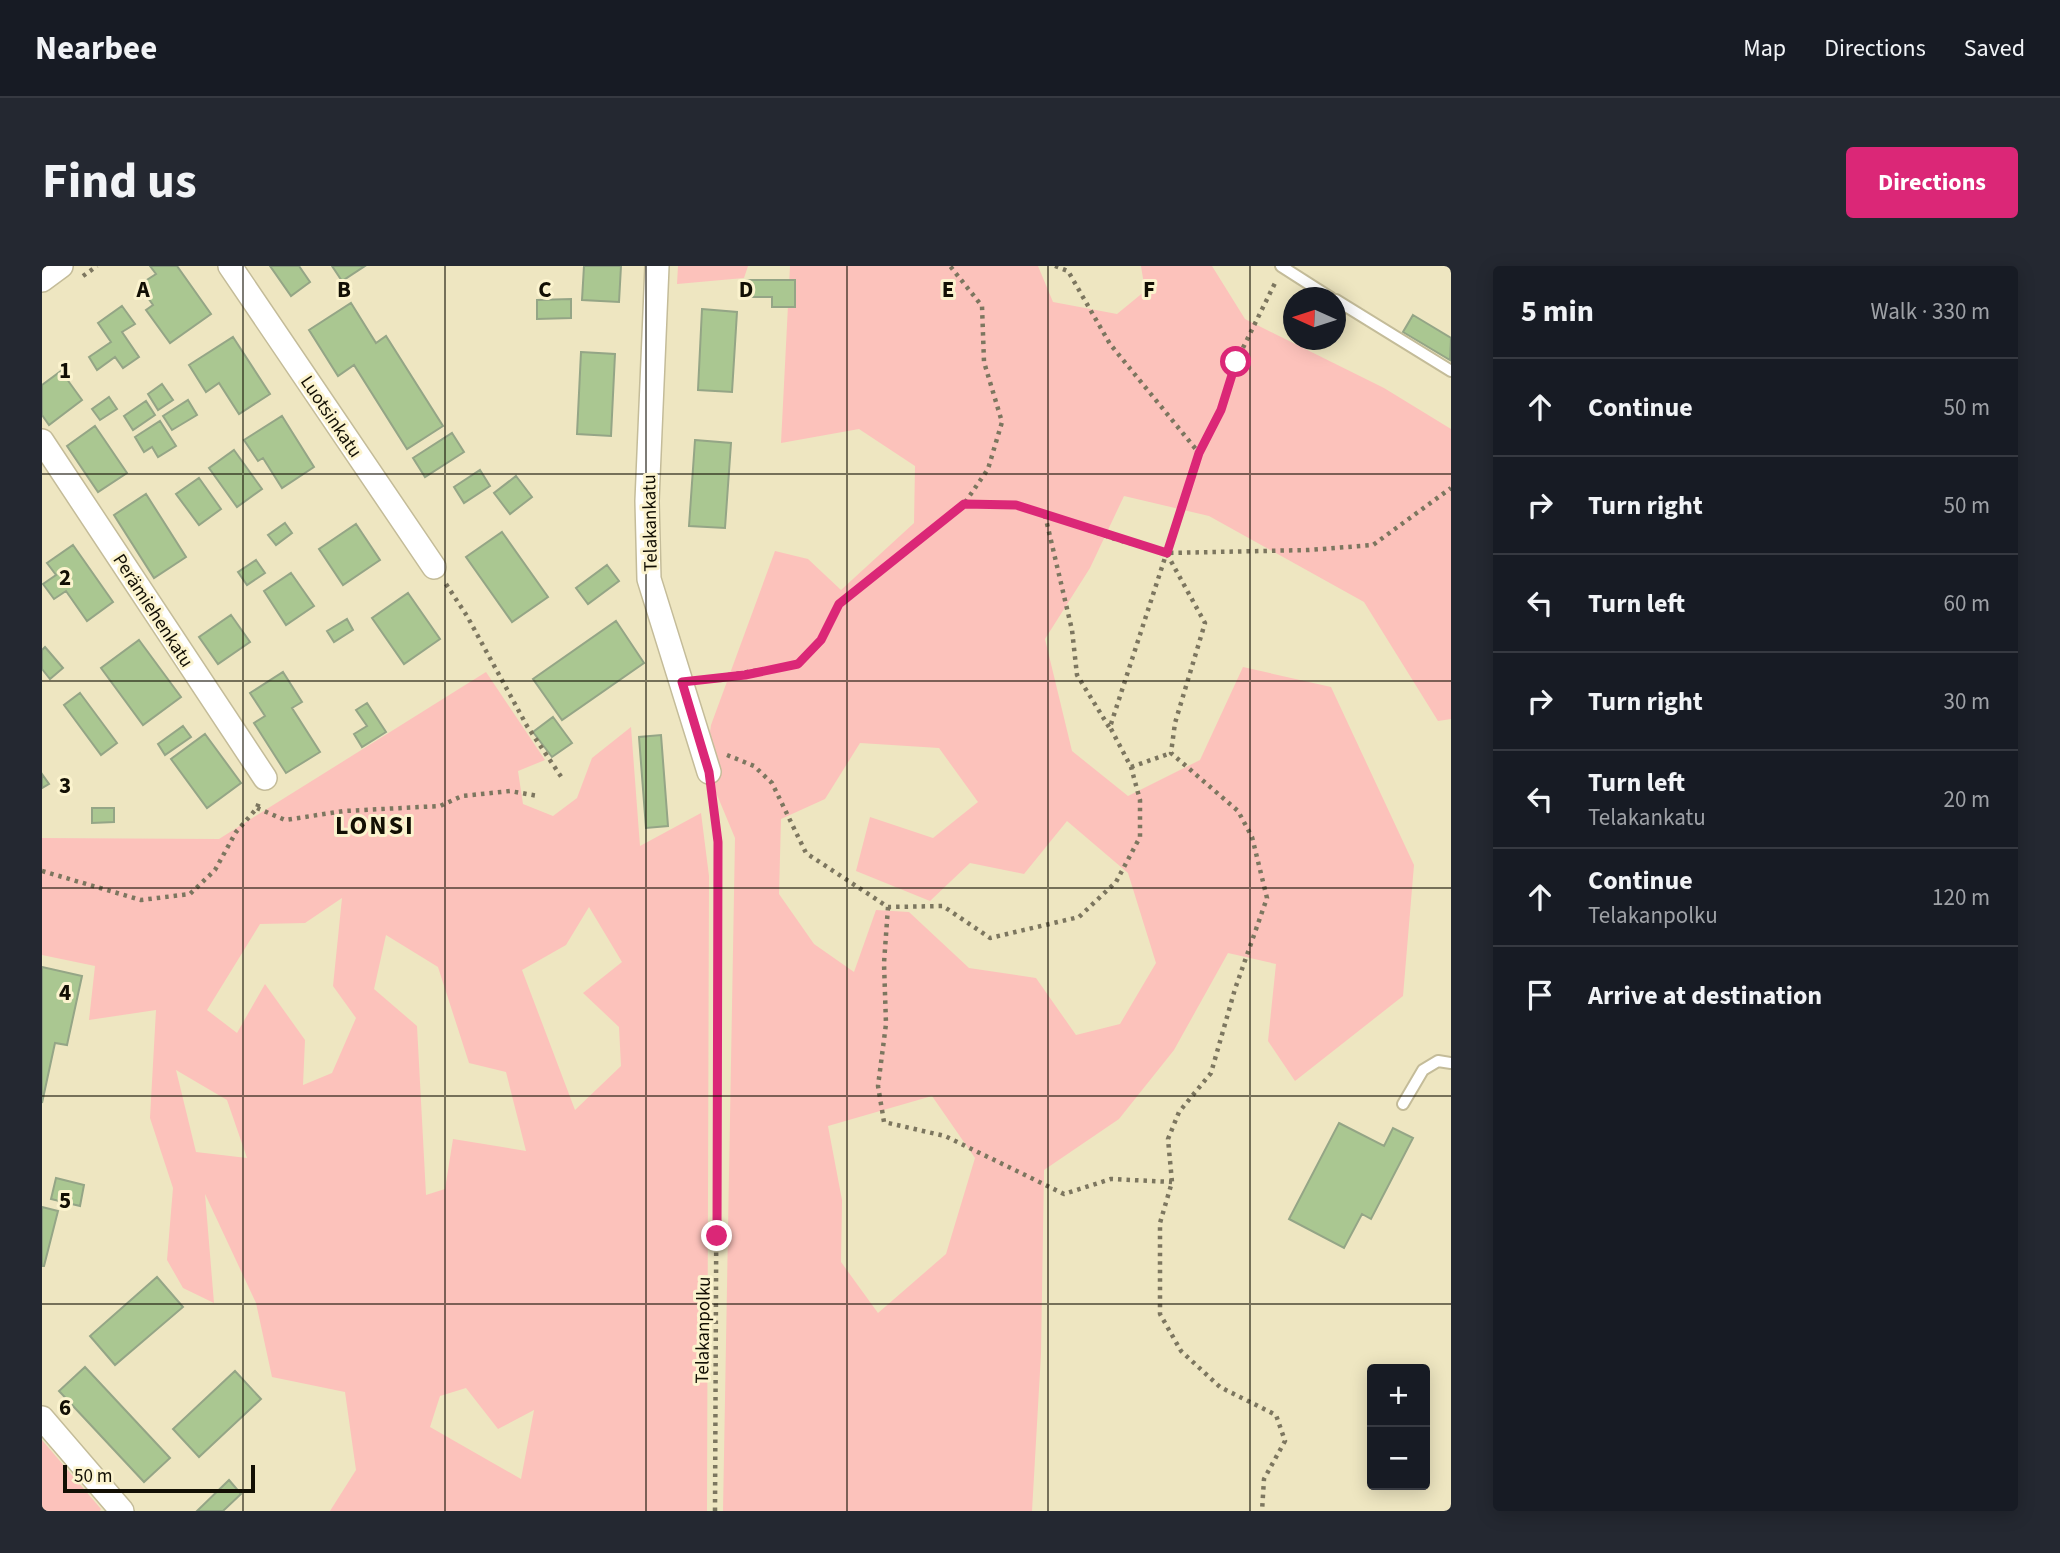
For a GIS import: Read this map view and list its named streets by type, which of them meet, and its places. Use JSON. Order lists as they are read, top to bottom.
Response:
{
  "streets": {
    "street": ["Luotsinkatu", "Telakankatu", "Perämiehenkatu"],
    "path": ["Telakanpolku"]
  },
  "crossings": [
    ["Telakankatu", "Telakanpolku"]
  ],
  "districts": ["LONSI"],
  "scale_bar": "50 m",
  "north": "left",
  "page": {
    "header": "Nearbee",
    "nav": ["Map", "Directions", "Saved"],
    "title": "Find us",
    "buttons": "Directions",
    "heading": ["5 min", "Walk · 330 m"],
    "list": [
      ["Continue", "50 m"],
      ["Turn right", "50 m"],
      ["Turn left", "60 m"],
      ["Turn right", "30 m"],
      ["Turn left", "Telakankatu", "20 m"],
      ["Continue", "Telakanpolku", "120 m"],
      "Arrive at destination"
    ],
    "map_buttons": ["+", "−"],
    "scale": "50 m"
  },
  "grid": {
    "columns": [
      "A",
      "B",
      "C",
      "D",
      "E",
      "F"
    ],
    "rows": [
      "1",
      "2",
      "3",
      "4",
      "5",
      "6"
    ]
  }
}
